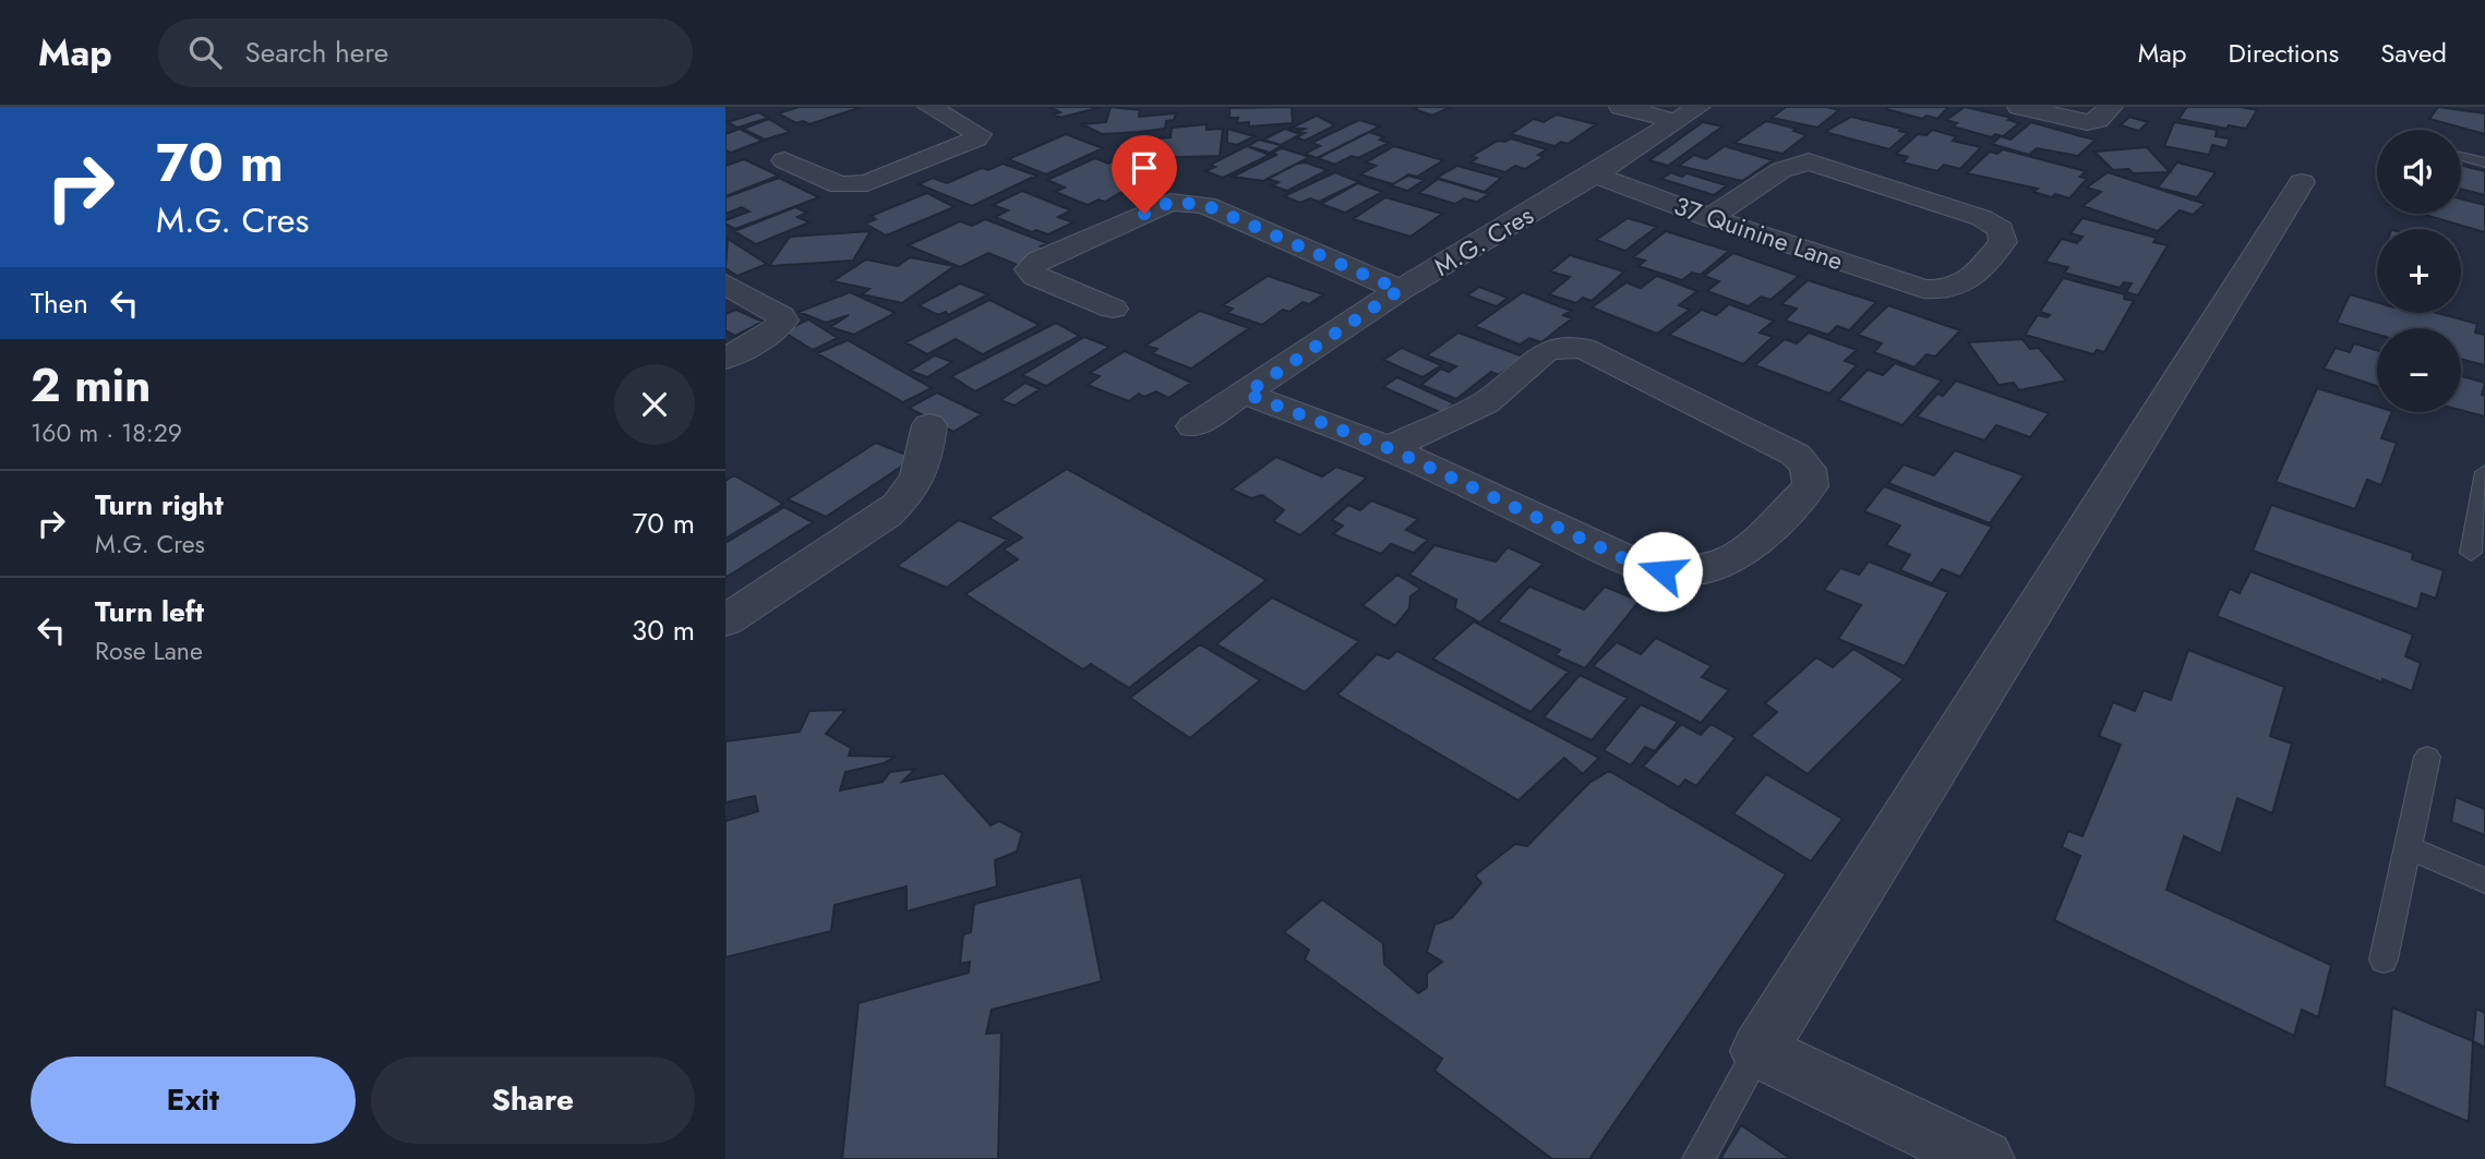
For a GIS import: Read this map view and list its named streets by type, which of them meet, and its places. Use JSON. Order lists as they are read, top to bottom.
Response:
{
  "streets": {
    "street": ["37 Quinine Lane", "M.G. Cres"]
  },
  "crossings": [
    ["37 Quinine Lane", "M.G. Cres"]
  ],
  "page": {
    "header": "Map",
    "search": "Search here",
    "nav": ["Map", "Directions", "Saved"],
    "turn": ["70 m", "M.G. Cres"],
    "map_buttons": ["+", "−"],
    "then": "Then",
    "heading": ["2 min", "160 m · 18:29"],
    "list": [
      {
        "name": "Turn right",
        "note": "M.G. Cres",
        "value": "70 m"
      },
      {
        "name": "Turn left",
        "note": "Rose Lane",
        "value": "30 m"
      }
    ],
    "buttons": ["Exit", "Share"]
  }
}
